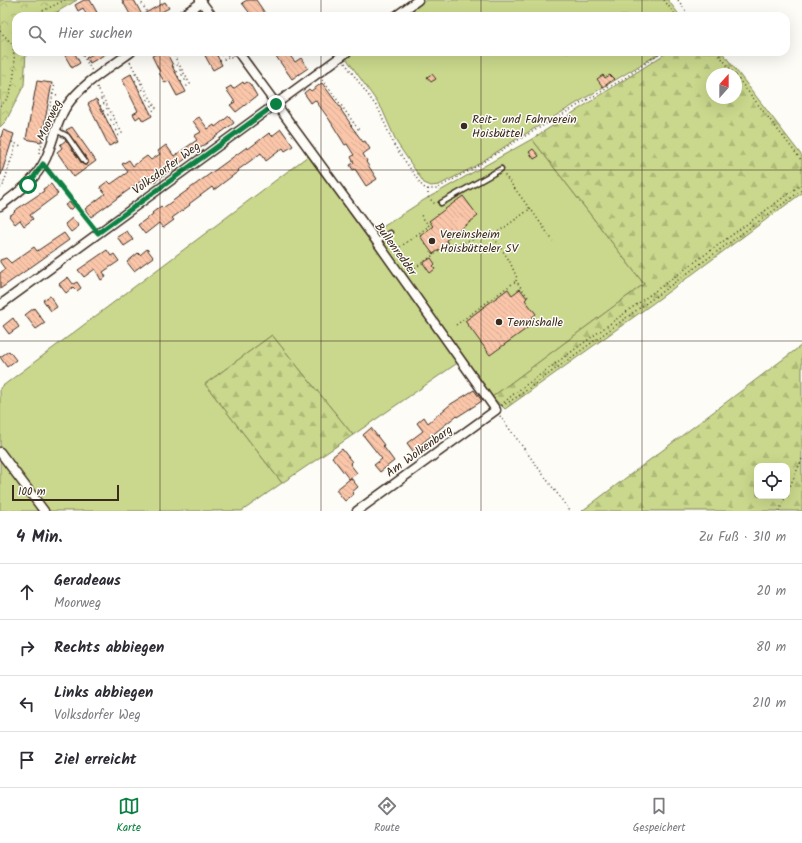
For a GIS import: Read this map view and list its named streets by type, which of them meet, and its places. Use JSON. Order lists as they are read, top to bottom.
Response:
{
  "streets": {
    "street": [
      "Moorweg",
      "Volksdorfer Weg",
      "Bullenredder",
      "Am Wolkenbarg"
    ]
  },
  "crossings": [
    ["Volksdorfer Weg", "Bullenredder"],
    ["Bullenredder", "Am Wolkenbarg"]
  ],
  "places": ["Reit- und Fahrverein Hoisbüttel", "Vereinsheim Hoisbütteler SV", "Tennishalle"],
  "scale_bar": "100 m",
  "north": "top",
  "page": {
    "search": "Hier suchen",
    "scale": "100 m",
    "heading": ["4 Min.", "Zu Fuß · 310 m"],
    "list": [
      ["Geradeaus", "Moorweg", "20 m"],
      ["Rechts abbiegen", "80 m"],
      ["Links abbiegen", "Volksdorfer Weg", "210 m"],
      "Ziel erreicht"
    ],
    "nav": ["Karte", "Route", "Gespeichert"]
  }
}
